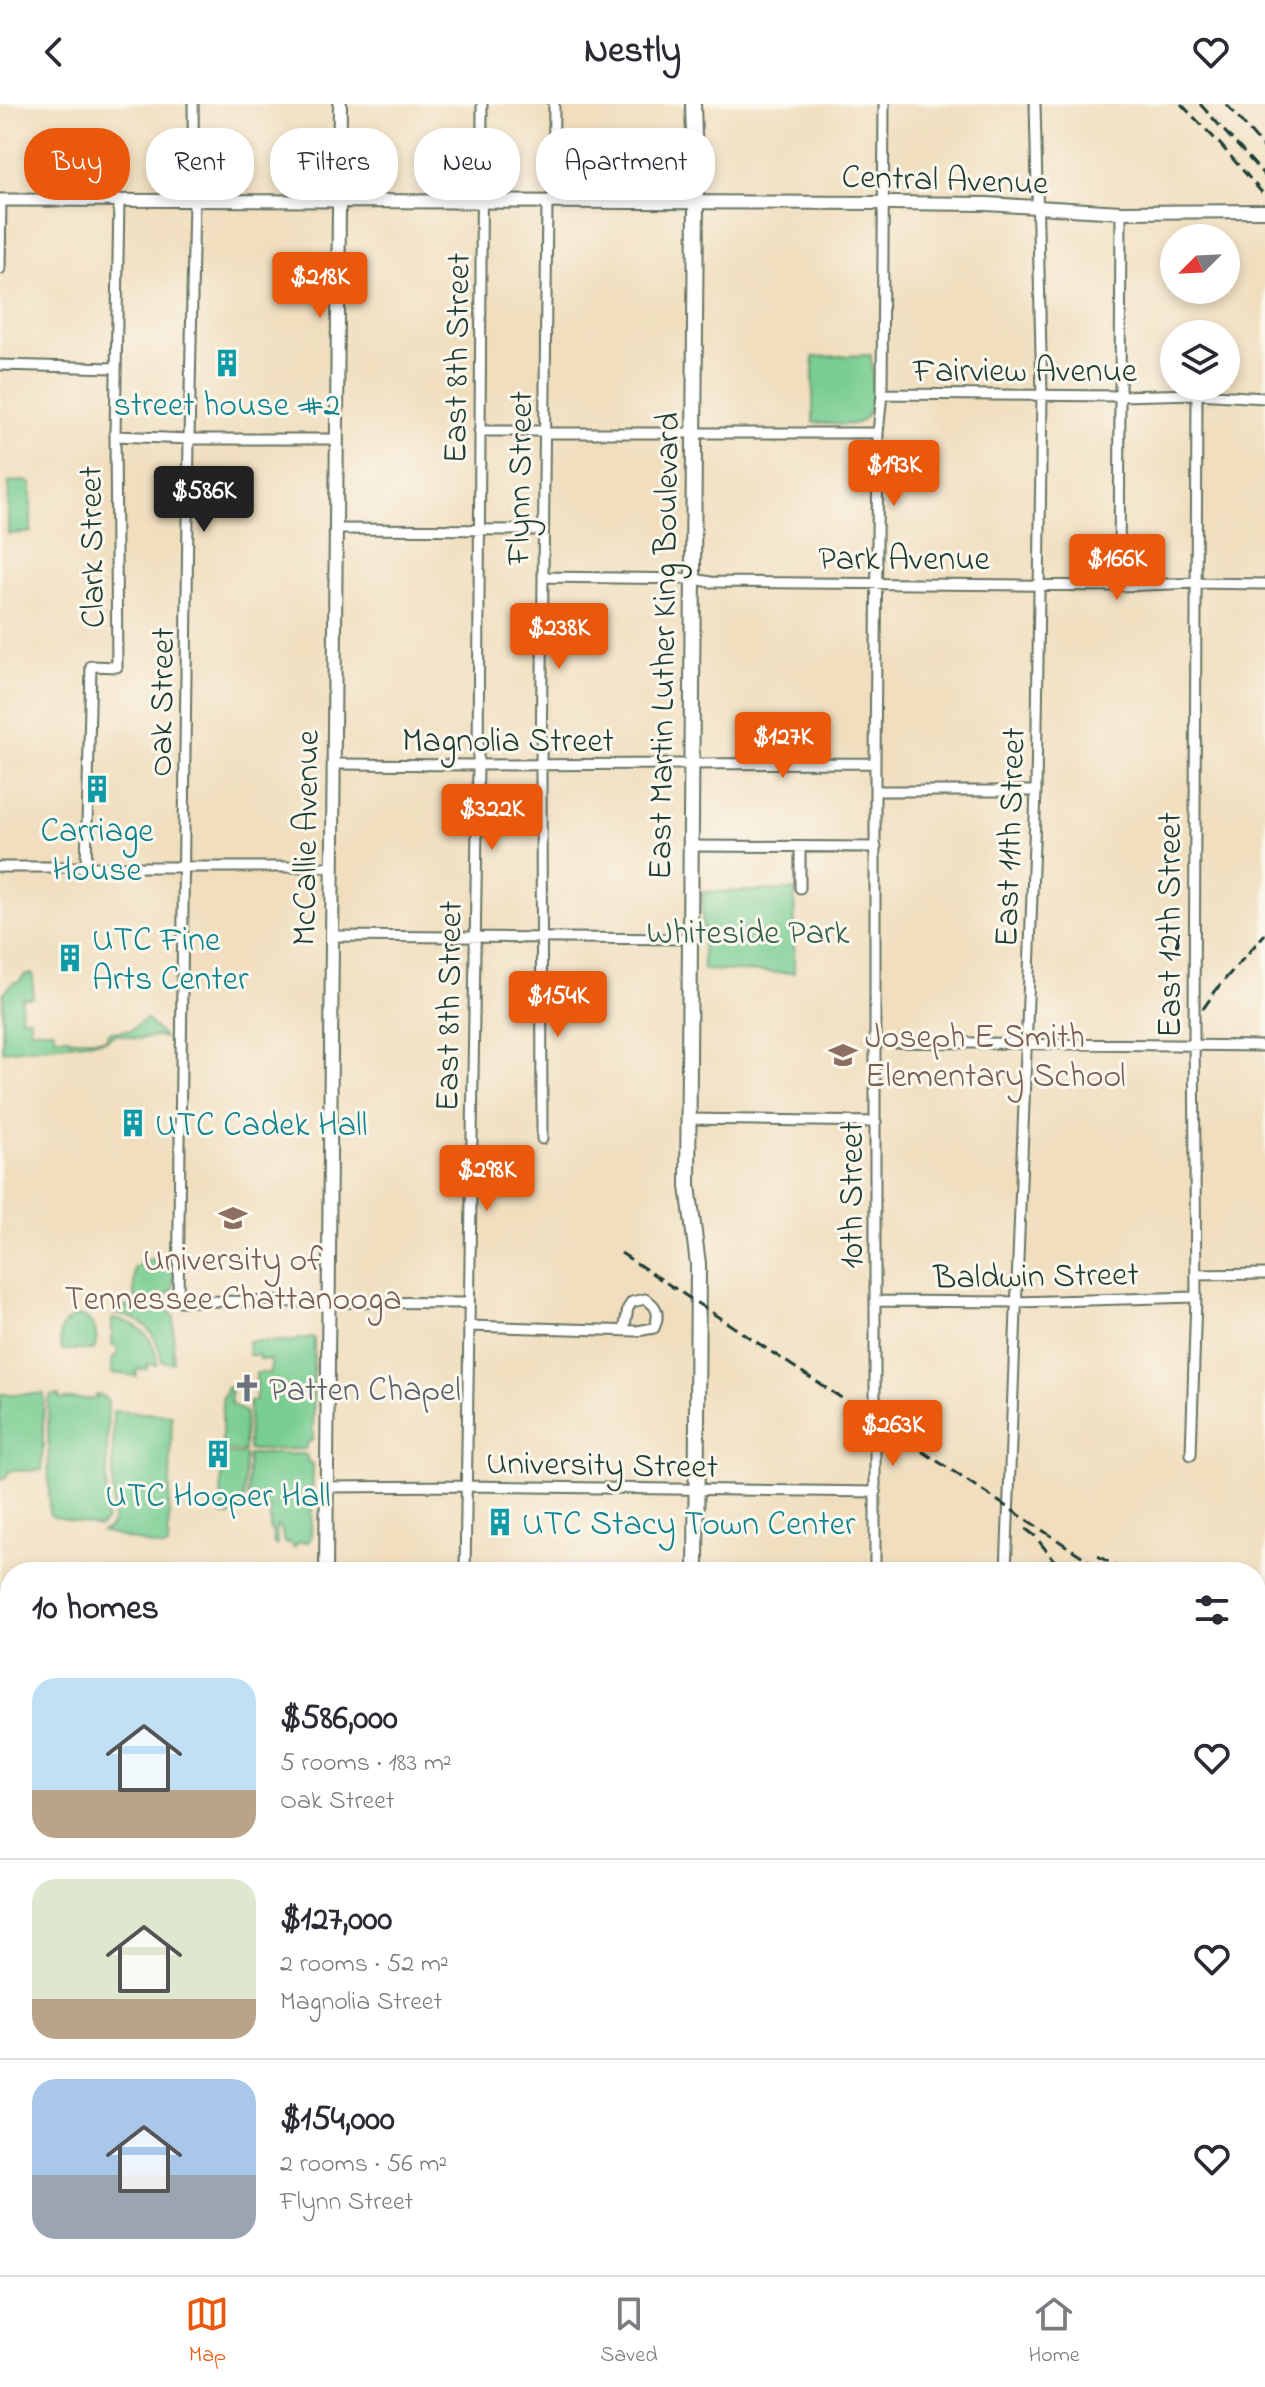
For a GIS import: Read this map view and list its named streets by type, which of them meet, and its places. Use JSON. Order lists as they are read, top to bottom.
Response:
{
  "streets": {
    "main road": ["Central Avenue", "East Martin Luther King Boulevard", "McCallie Avenue"],
    "street": [
      "East 8th Street",
      "Fairview Avenue",
      "Flynn Street",
      "Clark Street",
      "Park Avenue",
      "Oak Street",
      "Magnolia Street",
      "East 11th Street",
      "East 12th Street",
      "10th Street",
      "Baldwin Street",
      "University Street"
    ]
  },
  "crossings": [
    ["Central Avenue", "East 8th Street"],
    ["Central Avenue", "Flynn Street"],
    ["Central Avenue", "Clark Street"],
    ["Central Avenue", "East Martin Luther King Boulevard"],
    ["Central Avenue", "Oak Street"],
    ["Central Avenue", "East 11th Street"],
    ["Central Avenue", "McCallie Avenue"],
    ["Central Avenue", "10th Street"],
    ["East 8th Street", "Magnolia Street"],
    ["East 8th Street", "University Street"],
    ["Fairview Avenue", "East 11th Street"],
    ["Fairview Avenue", "10th Street"],
    ["Flynn Street", "Park Avenue"],
    ["Flynn Street", "Magnolia Street"],
    ["Park Avenue", "East Martin Luther King Boulevard"],
    ["Park Avenue", "East 11th Street"],
    ["Park Avenue", "East 12th Street"],
    ["Park Avenue", "10th Street"],
    ["East Martin Luther King Boulevard", "Magnolia Street"],
    ["East Martin Luther King Boulevard", "University Street"],
    ["Oak Street", "McCallie Avenue"],
    ["Magnolia Street", "McCallie Avenue"],
    ["Magnolia Street", "10th Street"],
    ["East 11th Street", "Baldwin Street"],
    ["McCallie Avenue", "University Street"],
    ["East 12th Street", "Baldwin Street"],
    ["10th Street", "Baldwin Street"],
    ["10th Street", "University Street"]
  ],
  "parks": ["Whiteside Park"],
  "places": {
    "building": [
      "street house #2",
      "Carriage House",
      "UTC Fine Arts Center",
      "UTC Cadek Hall",
      "UTC Hooper Hall",
      "UTC Stacy Town Center"
    ],
    "school or university": ["Joseph E Smith Elementary School", "University of Tennessee Chattanooga"],
    "church": ["Patten Chapel"]
  },
  "north": "bottom left",
  "page": {
    "header": "Nestly",
    "chip": [
      "Buy",
      "Rent",
      "Filters",
      "New",
      "Apartment"
    ],
    "price": [
      "$218K",
      "$193K",
      "$586K",
      "$166K",
      "$238K",
      "$127K",
      "$322K",
      "$154K",
      "$298K",
      "$263K"
    ],
    "heading": "10 homes",
    "list": [
      {
        "name": "$586,000",
        "note": "5 rooms · 183 m² · Oak Street"
      },
      {
        "name": "$127,000",
        "note": "2 rooms · 52 m² · Magnolia Street"
      },
      {
        "name": "$154,000",
        "note": "2 rooms · 56 m² · Flynn Street"
      }
    ],
    "tabs": ["Map", "Saved", "Home"]
  }
}
